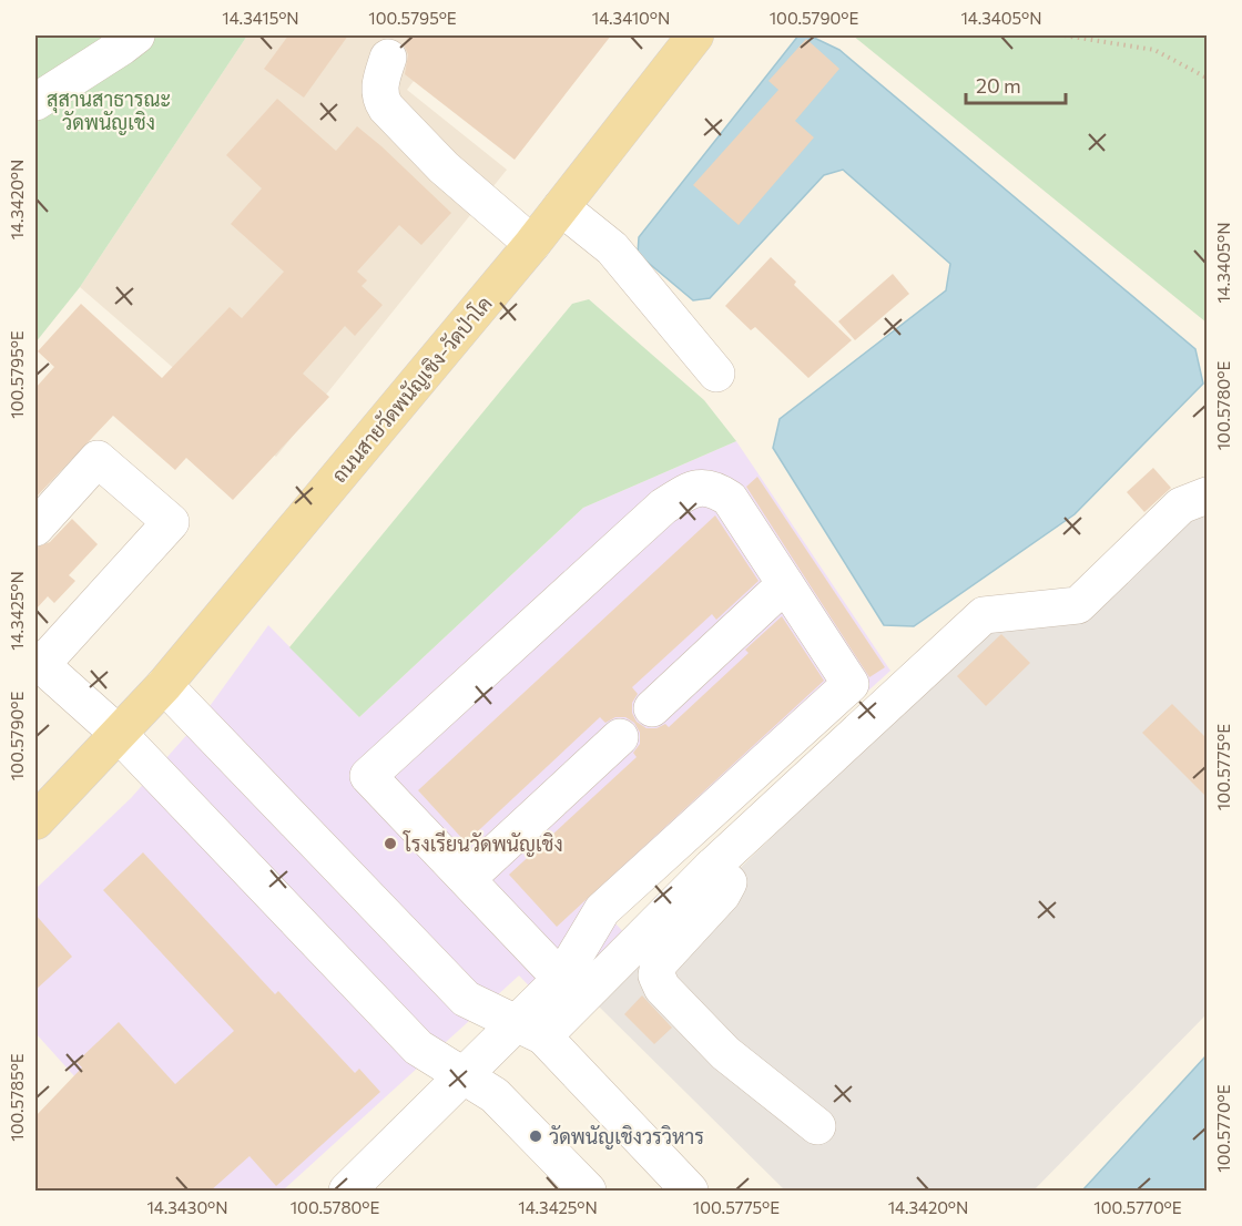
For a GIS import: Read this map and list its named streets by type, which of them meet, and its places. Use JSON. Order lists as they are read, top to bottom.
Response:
{
  "streets": {
    "main road": ["ถนนสายวัดพนัญเชิง-วัดป่าโค"]
  },
  "parks": ["สุสานสาธารณะ วัดพนัญเชิง"],
  "places": ["โรงเรียนวัดพนัญเชิง", "วัดพนัญเชิงวรวิหาร"],
  "scale_bar": "20 m",
  "coordinates": [
    "14.3415°N",
    "100.5795°E",
    "14.3410°N",
    "100.5790°E",
    "14.3405°N",
    "14.3420°N",
    "100.5780°E",
    "14.3425°N",
    "100.5775°E",
    "100.5785°E",
    "100.5770°E",
    "14.3430°N"
  ]
}
